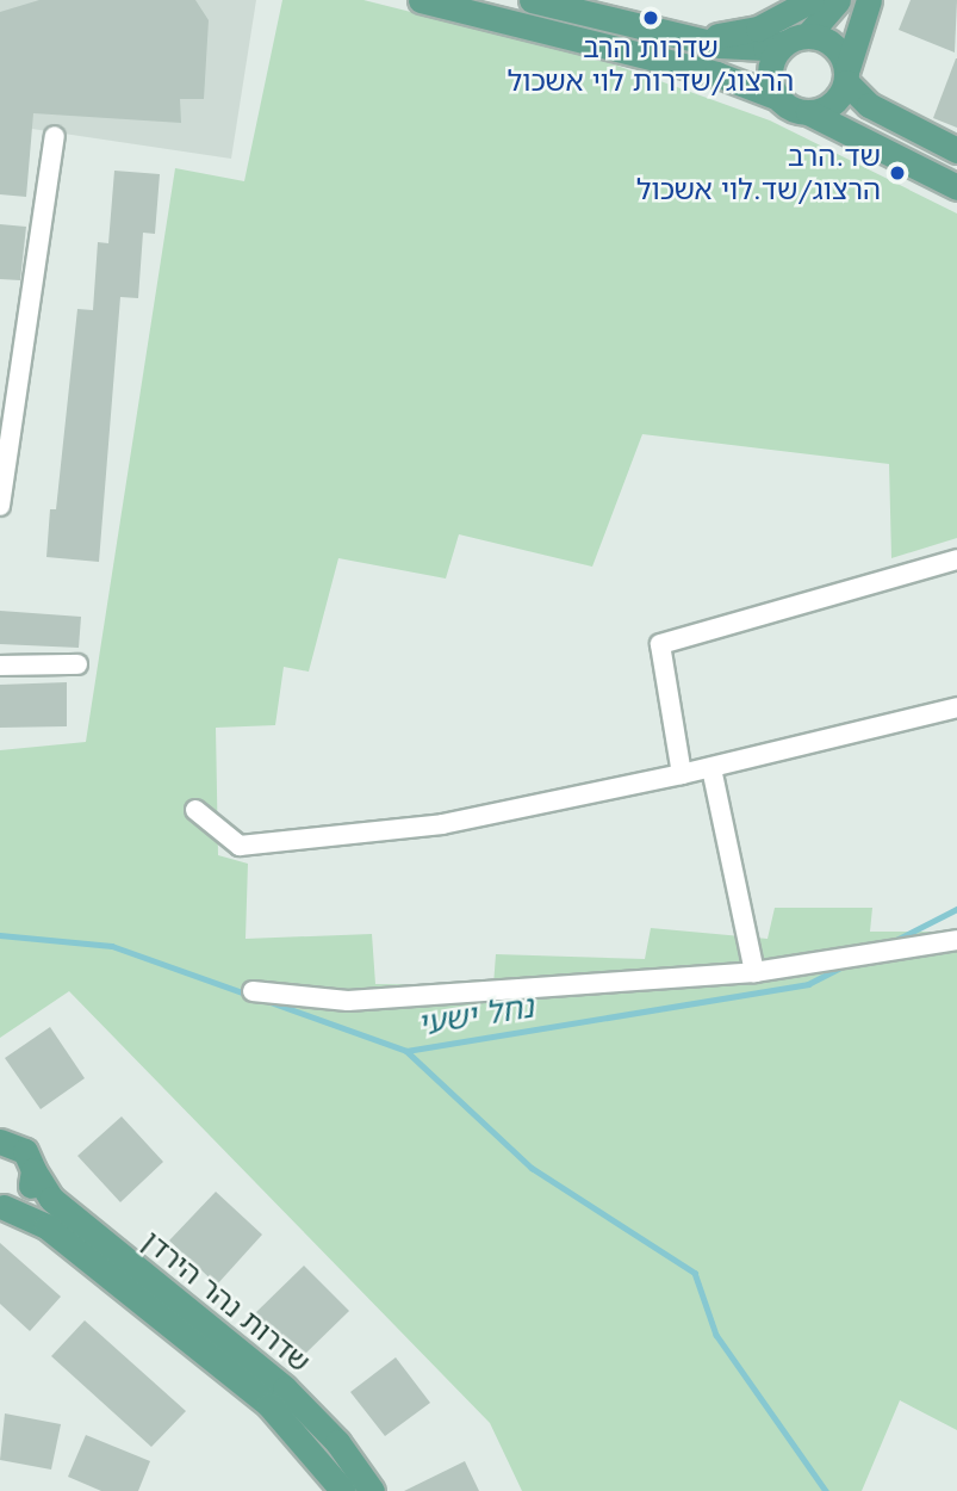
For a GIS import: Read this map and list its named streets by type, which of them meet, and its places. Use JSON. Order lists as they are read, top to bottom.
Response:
{
  "streets": {
    "main road": ["שדרות נהר הירדן"]
  },
  "water": ["נחל ישעי"],
  "places": ["שדרות הרב הרצוג/שדרות לוי אשכול", "שד.הרב הרצוג/שד.לוי אשכול"]
}
